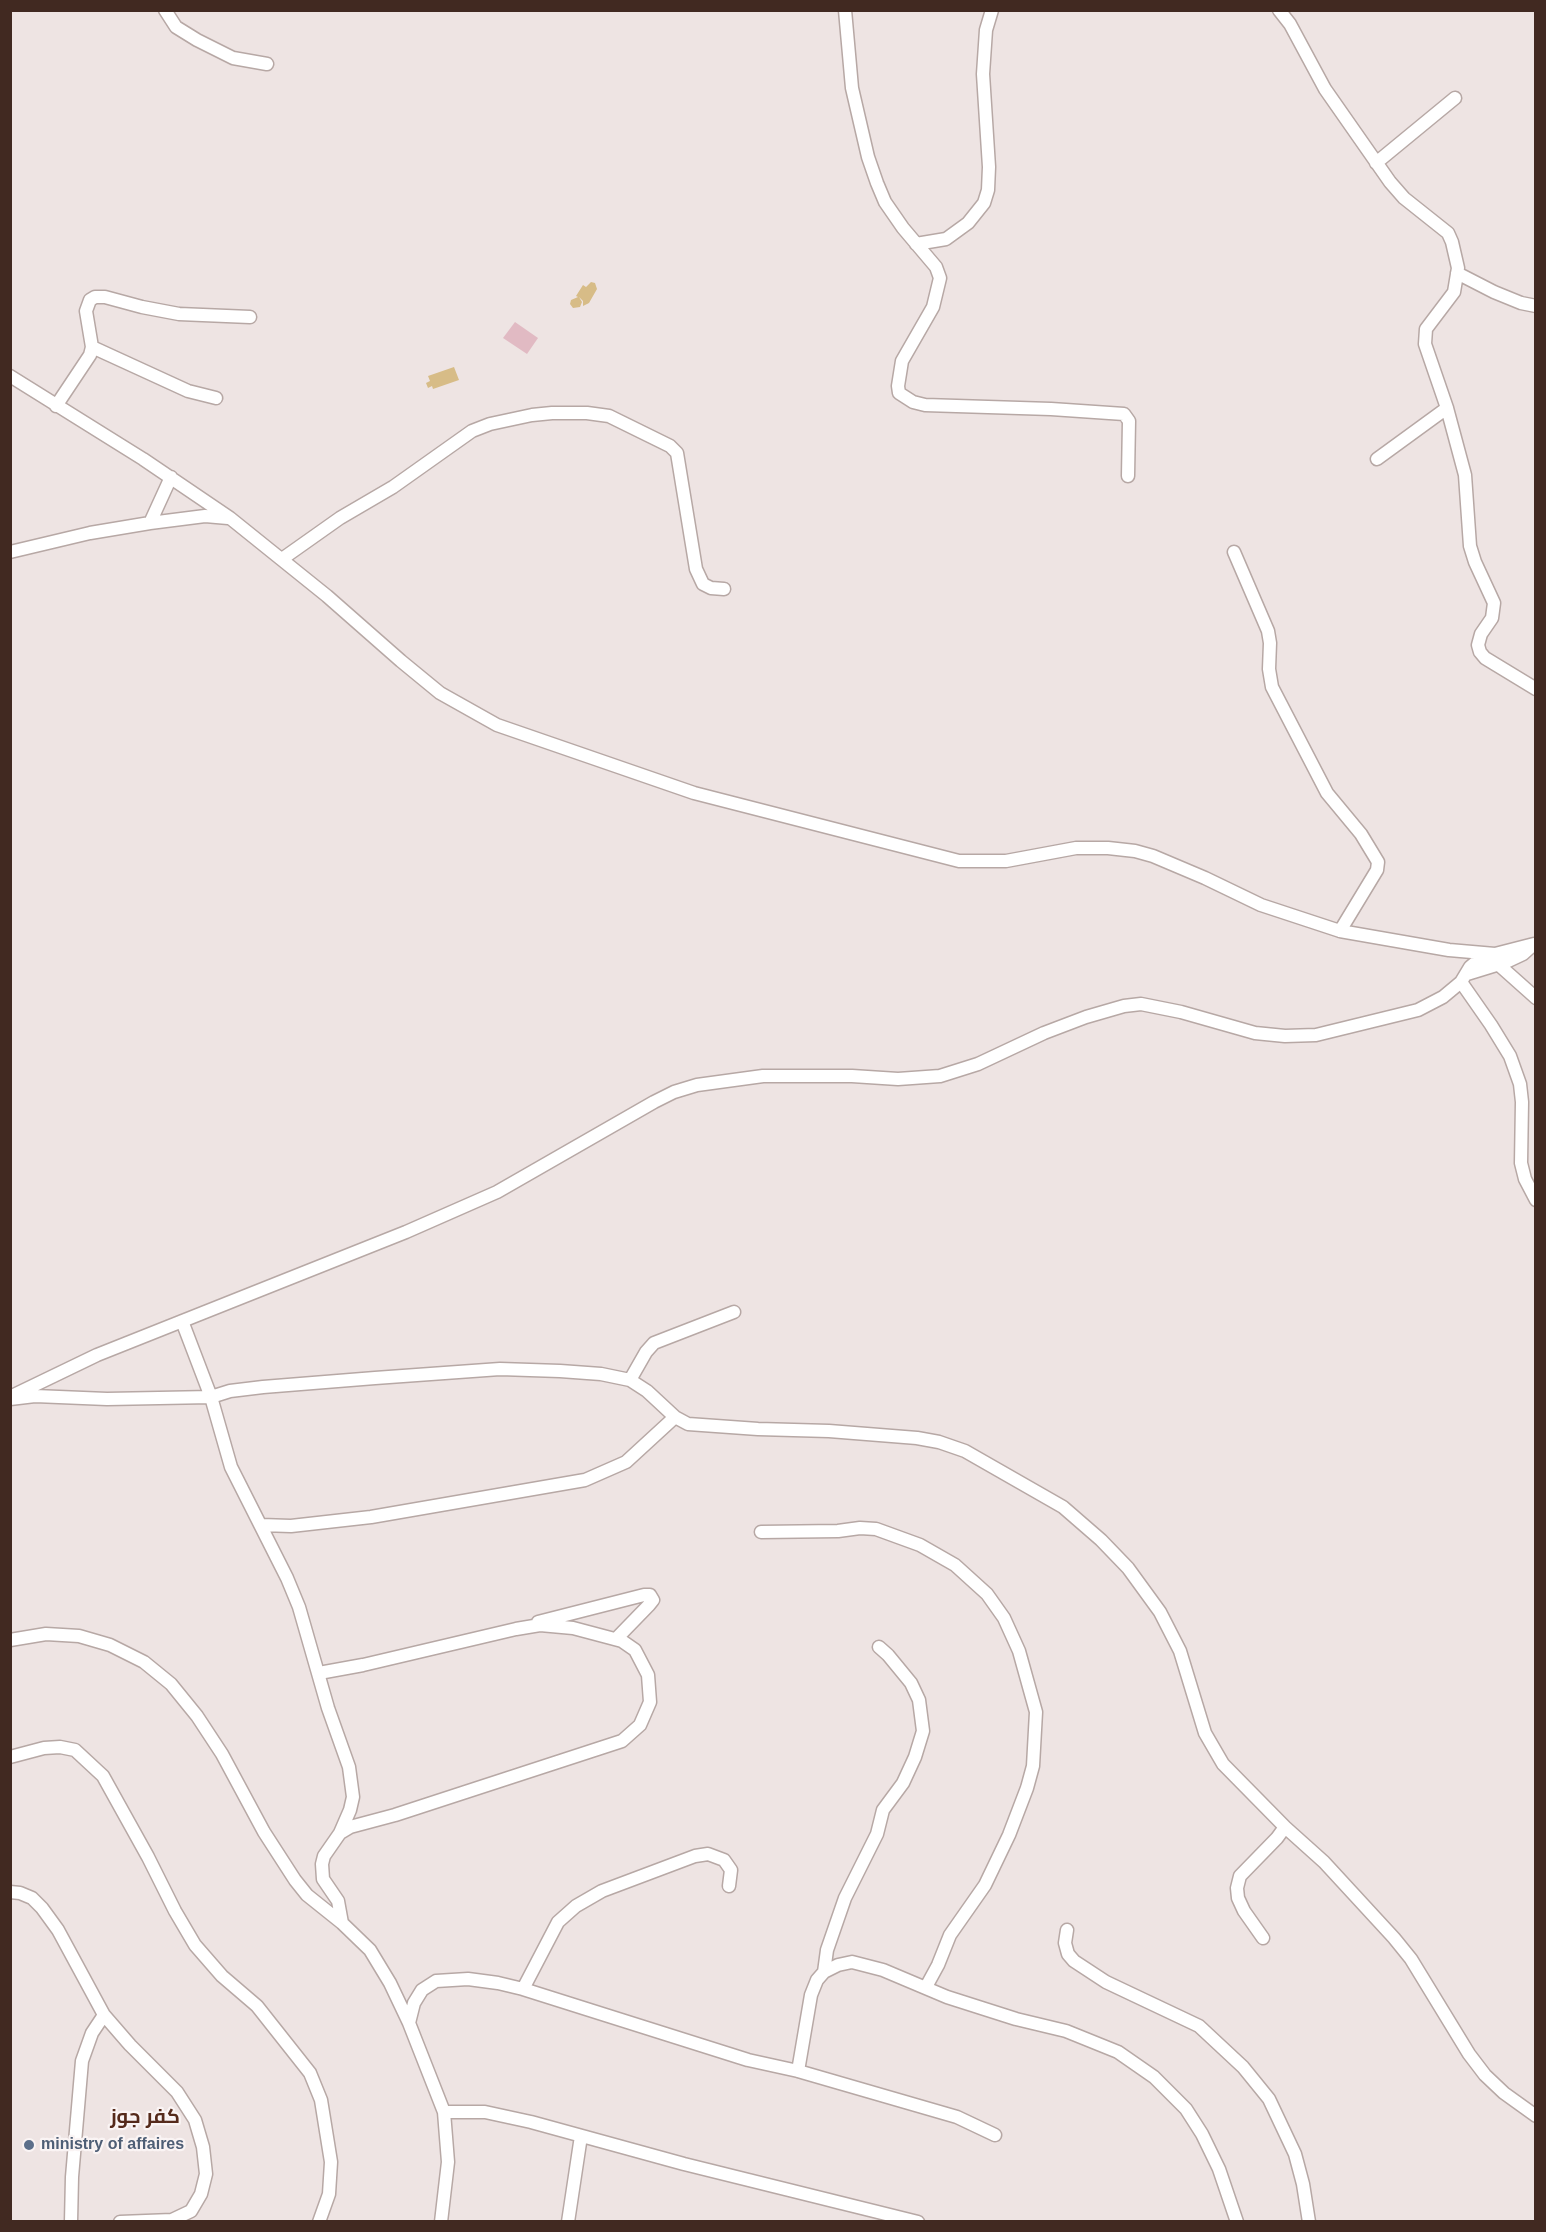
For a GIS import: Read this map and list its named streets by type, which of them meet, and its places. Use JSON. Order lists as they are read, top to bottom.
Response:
{
  "districts": ["كفر جوز"],
  "places": ["ministry of affaires"]
}
